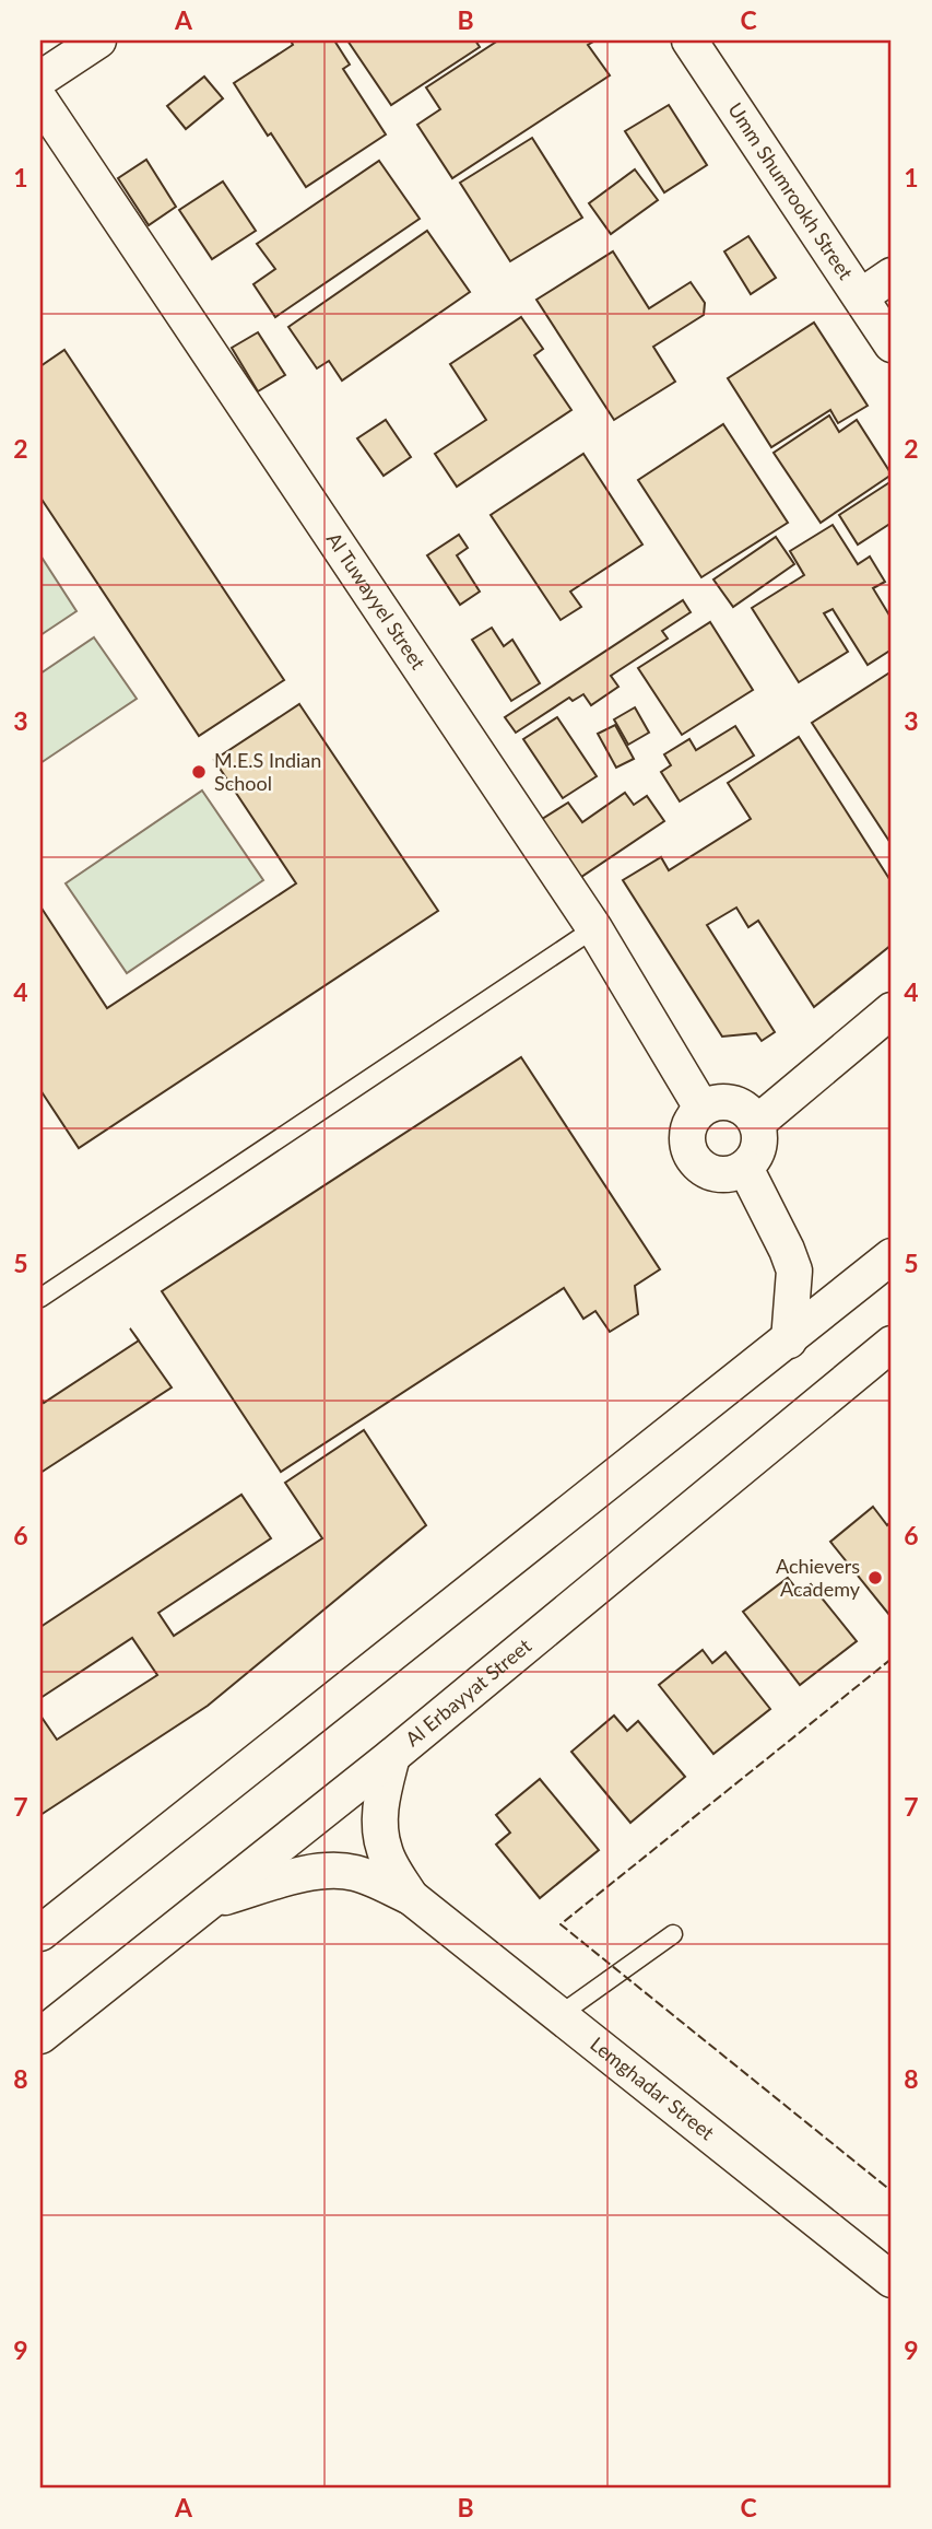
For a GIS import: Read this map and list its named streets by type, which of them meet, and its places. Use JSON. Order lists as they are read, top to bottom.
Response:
{
  "streets": {
    "street": [
      "Umm Shumrookh Street",
      "Al Tuwayyel Street",
      "Al Erbayyat Street",
      "Lemghadar Street"
    ]
  },
  "crossings": [
    ["Al Erbayyat Street", "Lemghadar Street"]
  ],
  "places": ["M.E.S Indian School", "Achievers Academy"],
  "grid": {
    "columns": ["A", "B", "C"],
    "rows": [
      "1",
      "2",
      "3",
      "4",
      "5",
      "6",
      "7",
      "8",
      "9"
    ]
  }
}
